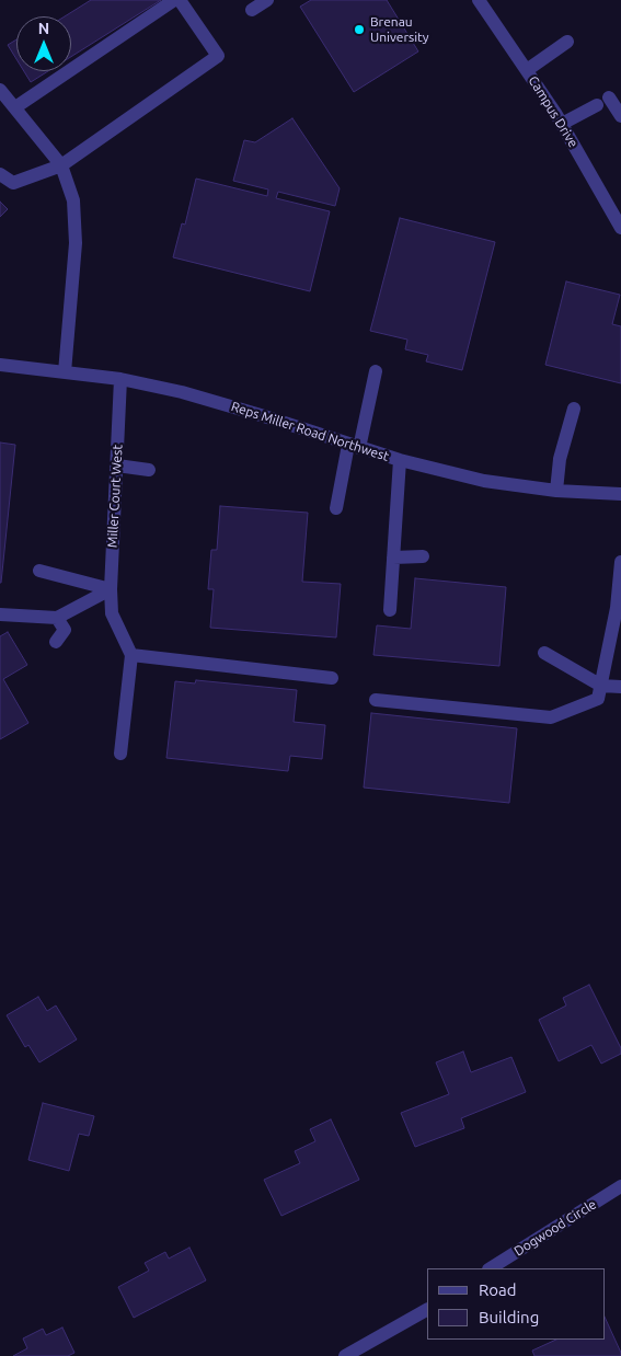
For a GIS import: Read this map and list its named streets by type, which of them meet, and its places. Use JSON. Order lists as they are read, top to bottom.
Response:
{
  "streets": {
    "street": [
      "Campus Drive",
      "Reps Miller Road Northwest",
      "Miller Court West",
      "Dogwood Circle"
    ]
  },
  "crossings": [
    ["Reps Miller Road Northwest", "Miller Court West"]
  ],
  "places": ["Brenau University"],
  "legend": ["Road", "Building"],
  "north": "top"
}
